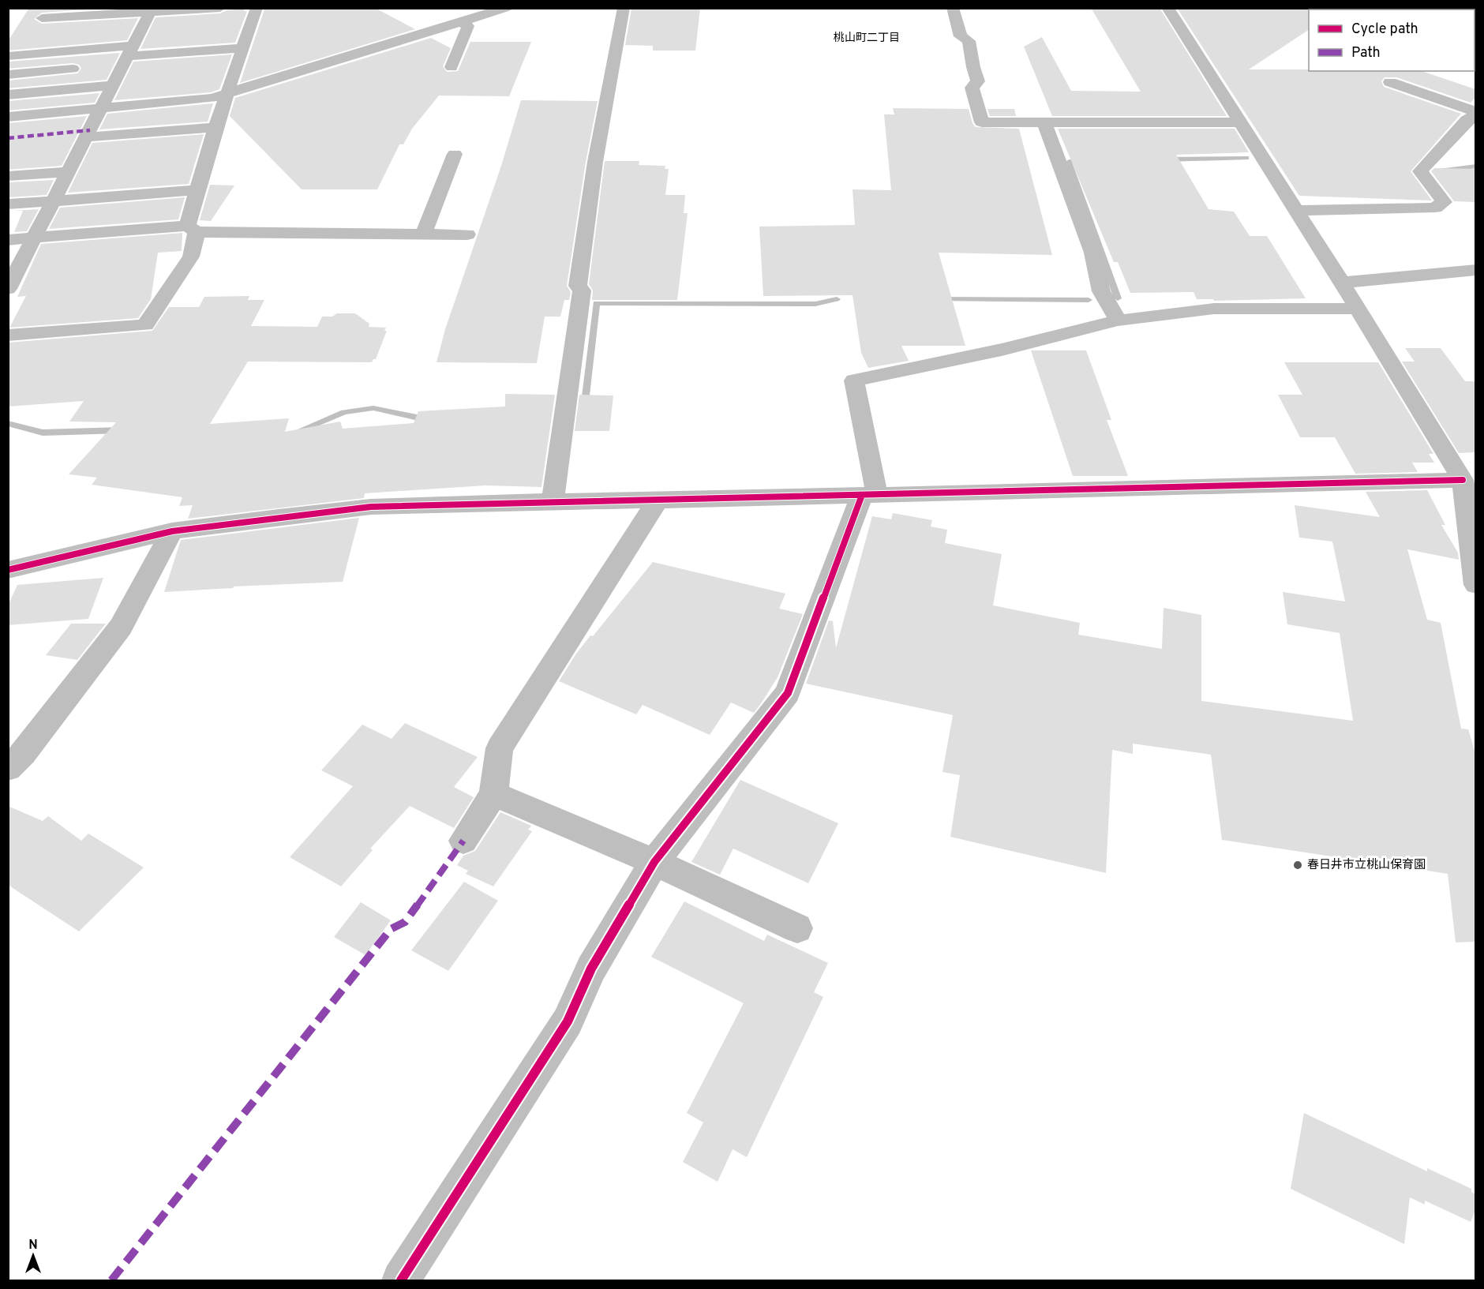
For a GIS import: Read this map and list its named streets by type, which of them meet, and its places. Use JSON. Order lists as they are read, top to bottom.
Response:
{
  "districts": ["桃山町二丁目"],
  "places": ["春日井市立桃山保育園"],
  "legend": ["Cycle path", "Path"],
  "north": "top"
}
